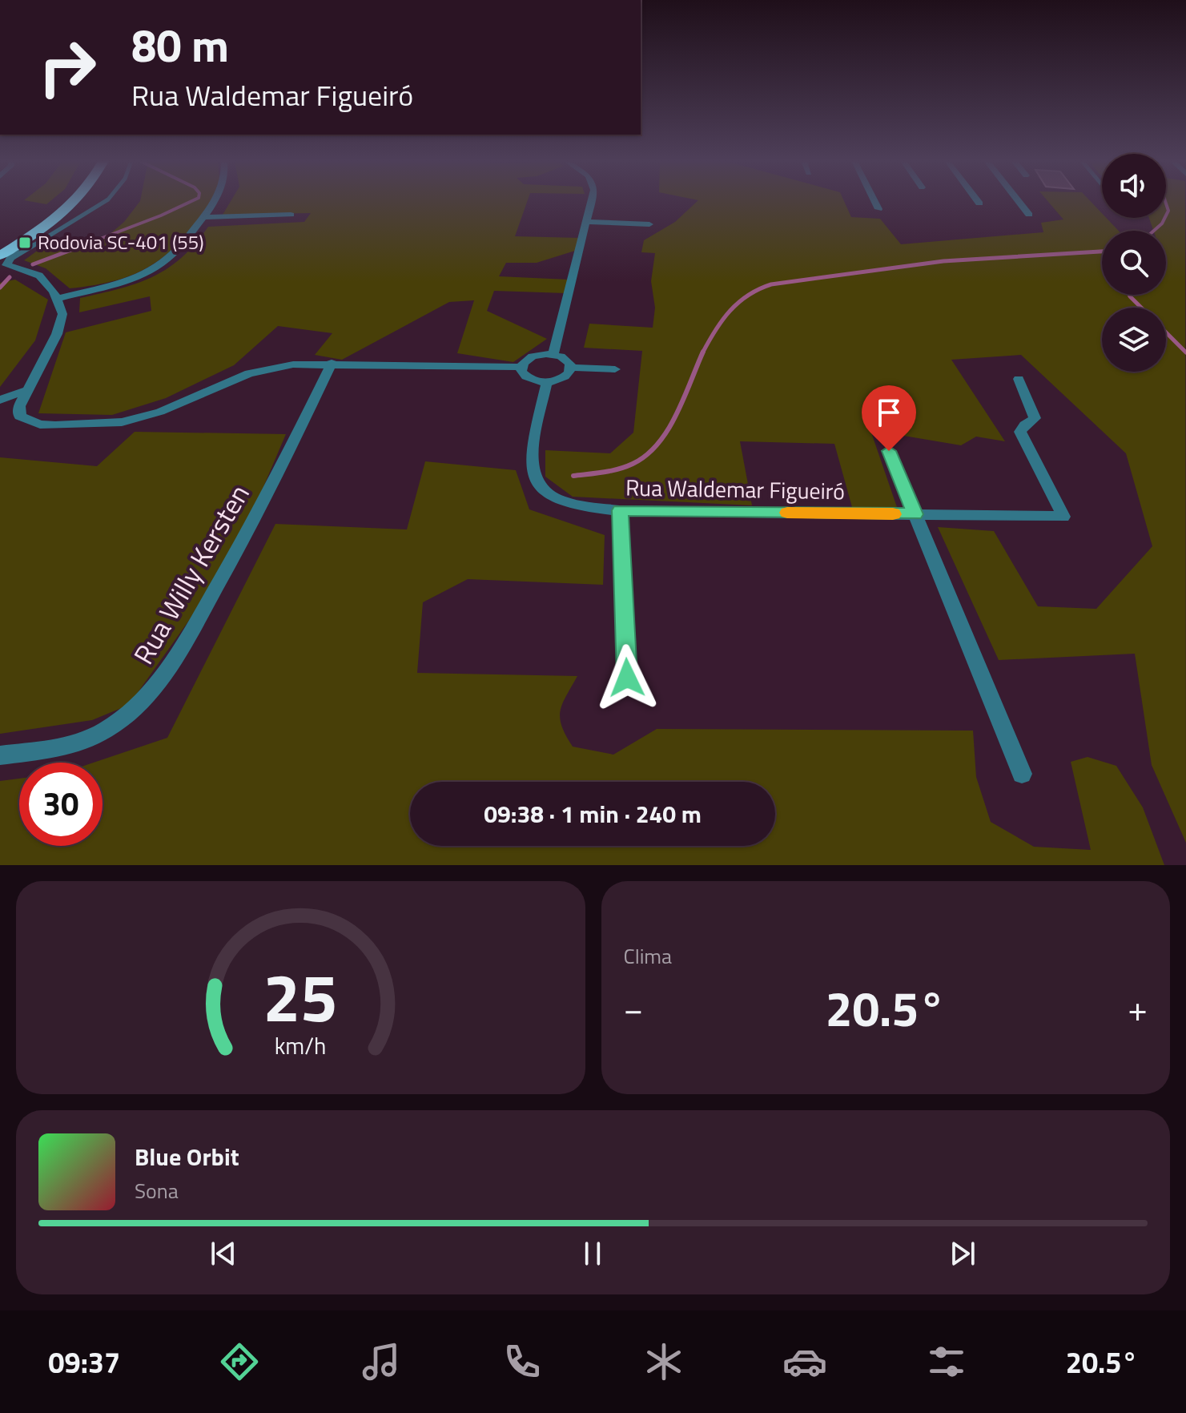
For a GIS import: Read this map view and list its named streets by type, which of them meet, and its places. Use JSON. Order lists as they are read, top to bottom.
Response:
{
  "streets": {
    "street": ["Rua Waldemar Figueiró", "Rua Willy Kersten"]
  },
  "places": {
    "transit": ["Rodovia SC-401 (55)"]
  },
  "page": {
    "turn": ["80 m", "Rua Waldemar Figueiró"],
    "limit": "30",
    "trip": "09:38 · 1 min · 240 m",
    "tile": "Clima",
    "heat": ["−", "20.5°", "+"],
    "song": ["Blue Orbit", "Sona"],
    "tabs": ["09:37", "20.5°"],
    "gauge": ["25", "km/h"]
  }
}
